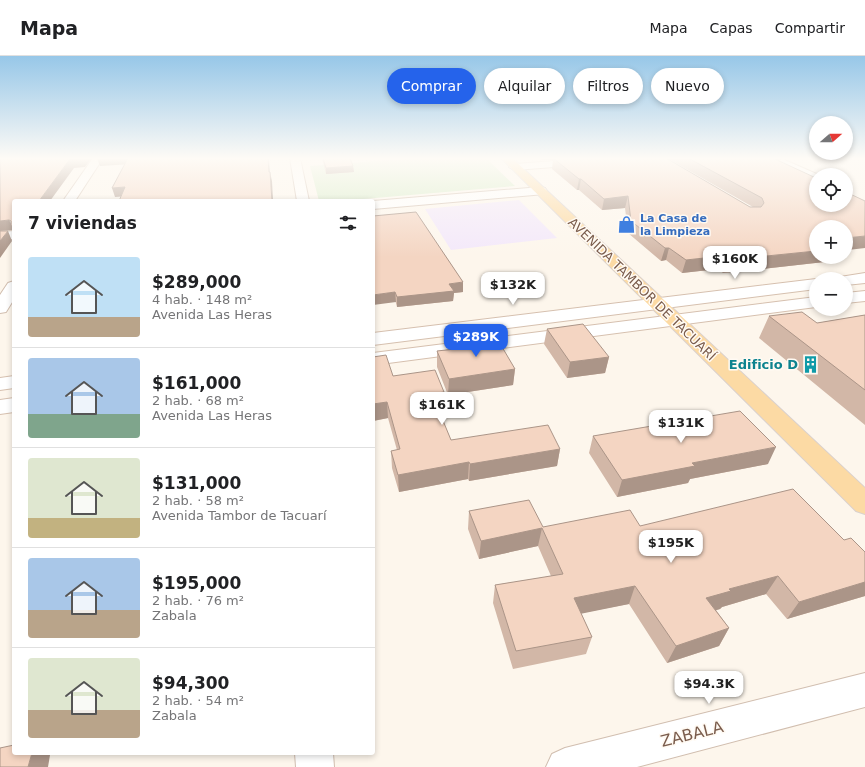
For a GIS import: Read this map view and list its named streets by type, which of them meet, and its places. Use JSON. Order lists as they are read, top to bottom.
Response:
{
  "streets": {
    "main road": ["AVENIDA TAMBOR DE TACUARÍ"],
    "street": ["ZABALA"]
  },
  "places": {
    "shop": ["La Casa de la Limpieza"],
    "building": ["Edificio D"]
  },
  "north": "right",
  "page": {
    "header": "Mapa",
    "nav": ["Mapa", "Capas", "Compartir"],
    "chip": [
      "Comprar",
      "Alquilar",
      "Filtros",
      "Nuevo"
    ],
    "map_buttons": ["+", "−"],
    "heading": "7 viviendas",
    "price": [
      "$160K",
      "$132K",
      "$289K",
      "$161K",
      "$131K",
      "$195K",
      "$94.3K"
    ],
    "list": [
      {
        "name": "$289,000",
        "note": "4 hab. · 148 m² · Avenida Las Heras"
      },
      {
        "name": "$161,000",
        "note": "2 hab. · 68 m² · Avenida Las Heras"
      },
      {
        "name": "$131,000",
        "note": "2 hab. · 58 m² · Avenida Tambor de Tacuarí"
      },
      {
        "name": "$195,000",
        "note": "2 hab. · 76 m² · Zabala"
      },
      {
        "name": "$94,300",
        "note": "2 hab. · 54 m² · Zabala"
      }
    ]
  }
}
